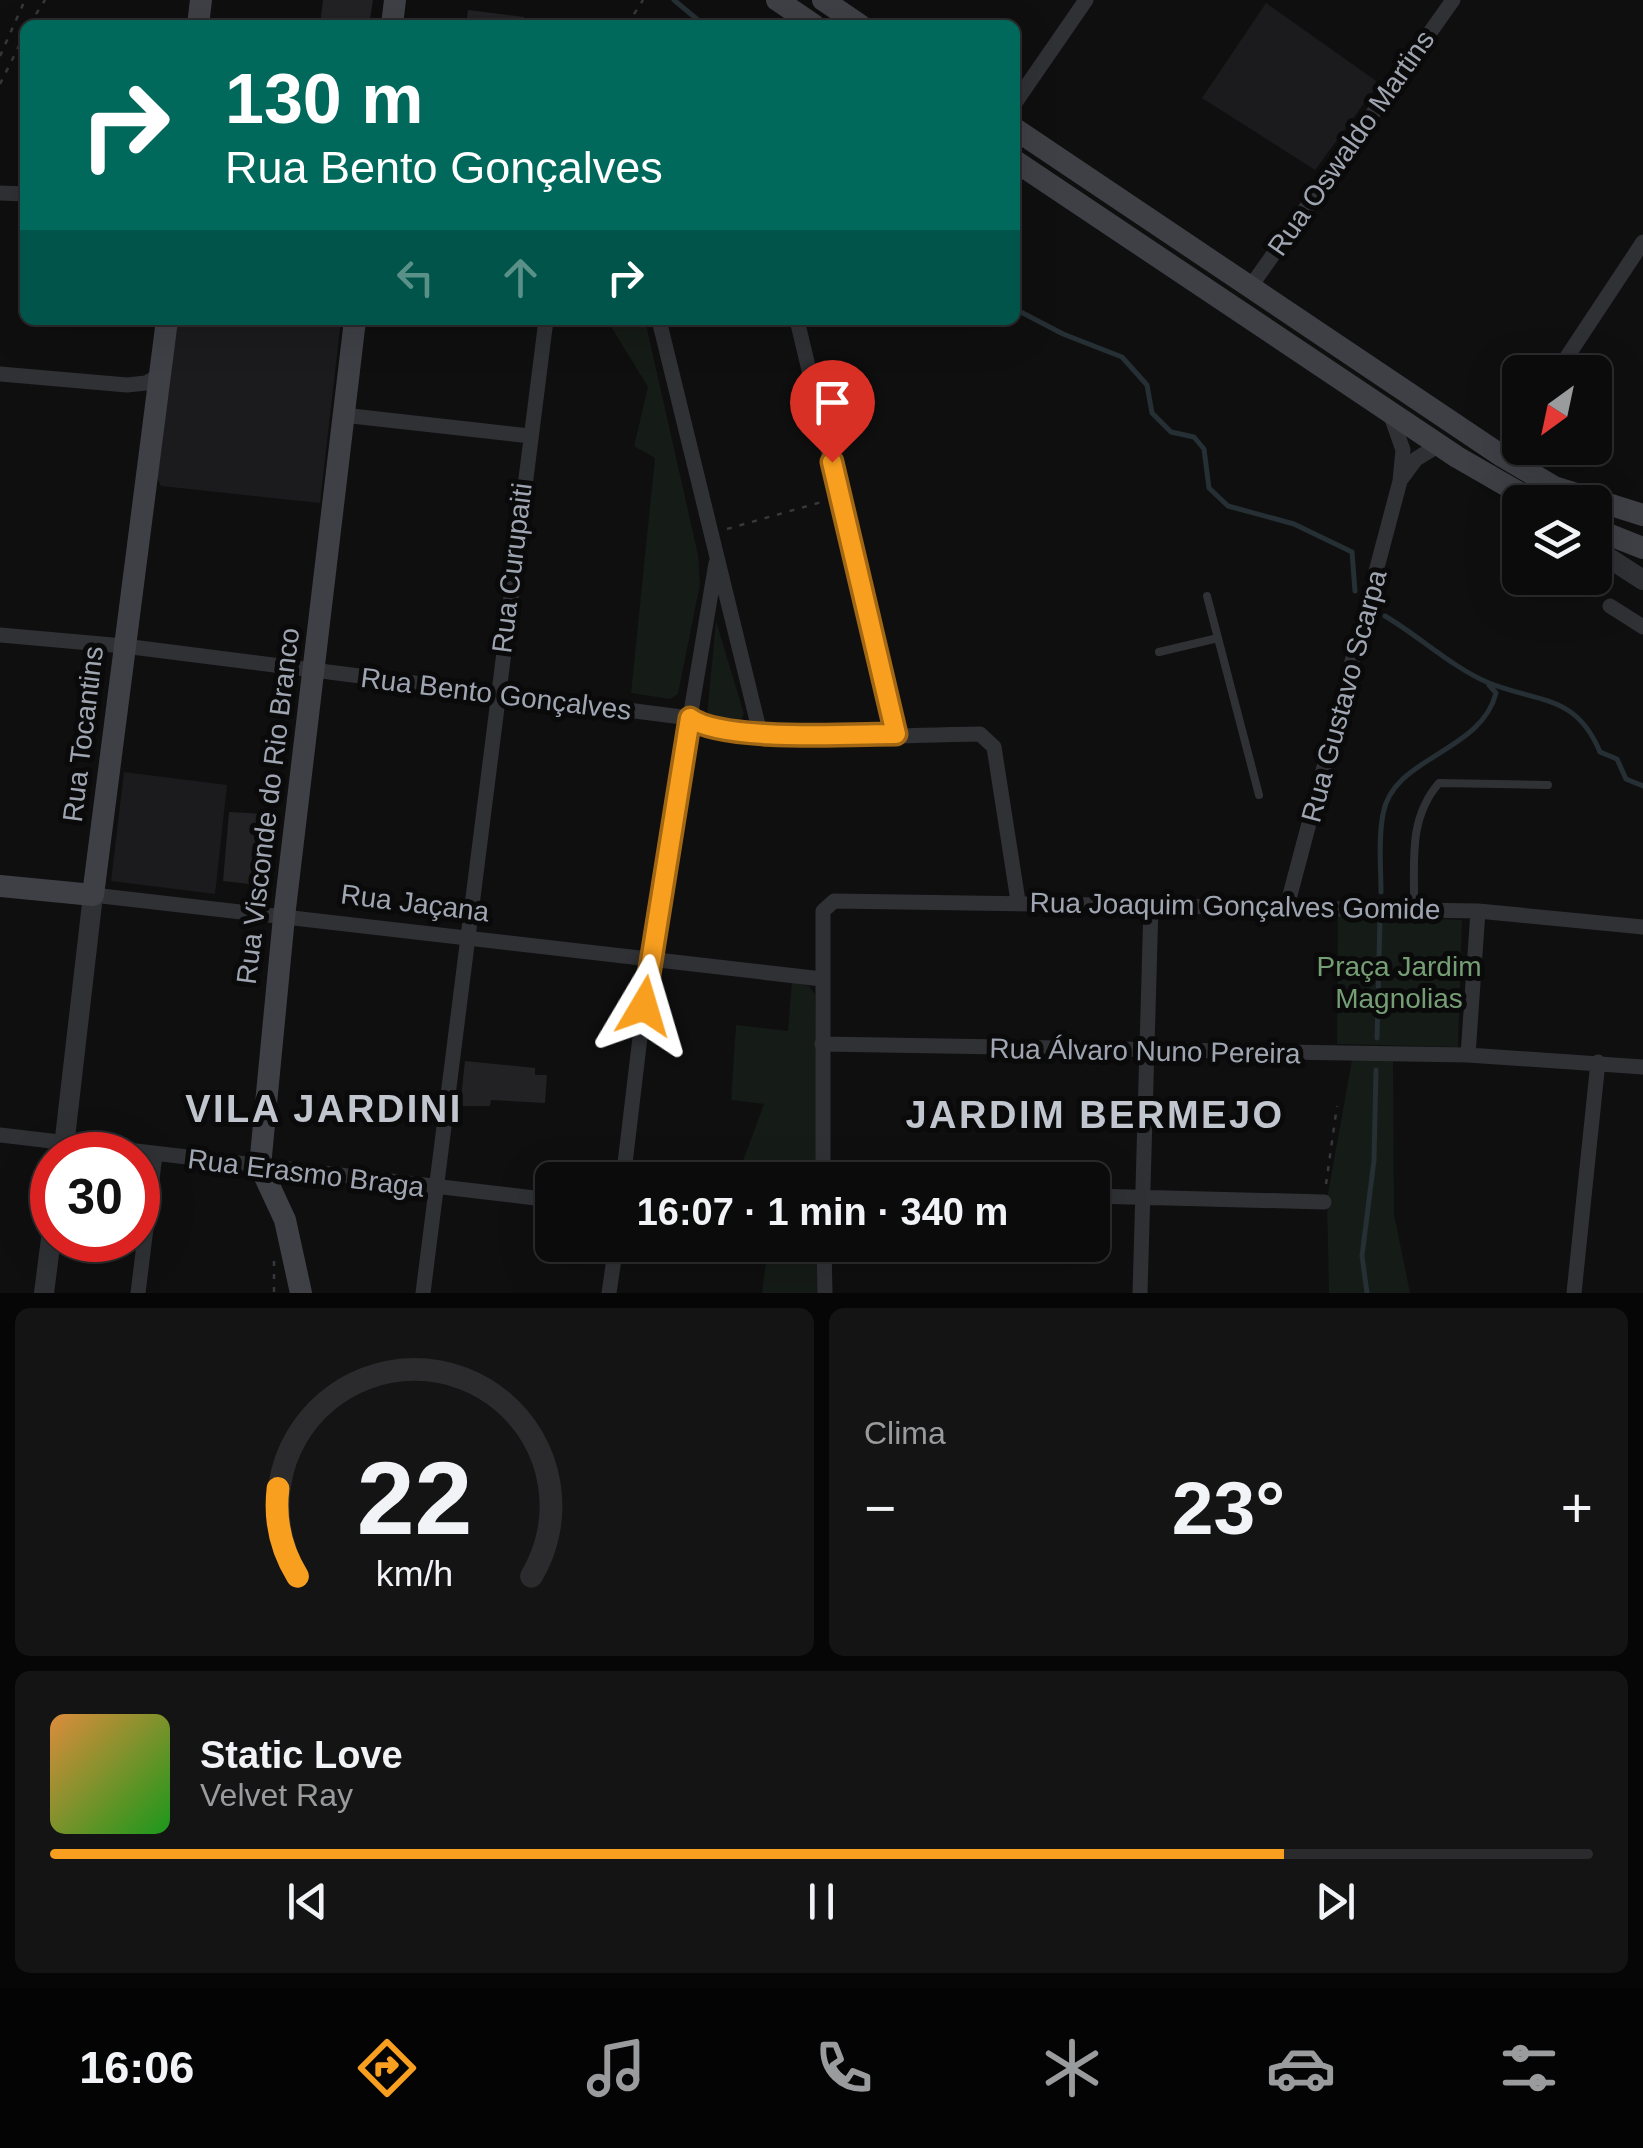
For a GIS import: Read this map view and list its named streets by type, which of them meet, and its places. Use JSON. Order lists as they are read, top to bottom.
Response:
{
  "streets": {
    "main road": ["Rua Tocantins", "Rua Visconde do Rio Branco", "Rua Jaçana"],
    "street": [
      "Rua Oswaldo Martins",
      "Rua Curupaiti",
      "Rua Bento Gonçalves",
      "Rua Gustavo Scarpa",
      "Rua Joaquim Gonçalves Gomide",
      "Rua Álvaro Nuno Pereira",
      "Rua Erasmo Braga"
    ]
  },
  "crossings": [
    ["Rua Curupaiti", "Rua Bento Gonçalves"],
    ["Rua Curupaiti", "Rua Jaçana"],
    ["Rua Curupaiti", "Rua Erasmo Braga"],
    ["Rua Bento Gonçalves", "Rua Tocantins"],
    ["Rua Bento Gonçalves", "Rua Visconde do Rio Branco"],
    ["Rua Bento Gonçalves", "Rua Joaquim Gonçalves Gomide"],
    ["Rua Gustavo Scarpa", "Rua Joaquim Gonçalves Gomide"],
    ["Rua Tocantins", "Rua Jaçana"],
    ["Rua Visconde do Rio Branco", "Rua Jaçana"],
    ["Rua Visconde do Rio Branco", "Rua Erasmo Braga"],
    ["Rua Jaçana", "Rua Joaquim Gonçalves Gomide"]
  ],
  "districts": ["VILA JARDINI", "JARDIM BERMEJO"],
  "parks": ["Praça Jardim Magnolias"],
  "north": "bottom left",
  "page": {
    "turn": ["130 m", "Rua Bento Gonçalves"],
    "limit": "30",
    "trip": "16:07 · 1 min · 340 m",
    "tile": "Clima",
    "heat": ["−", "23°", "+"],
    "song": ["Static Love", "Velvet Ray"],
    "tabs": "16:06",
    "gauge": ["22", "km/h"]
  }
}
